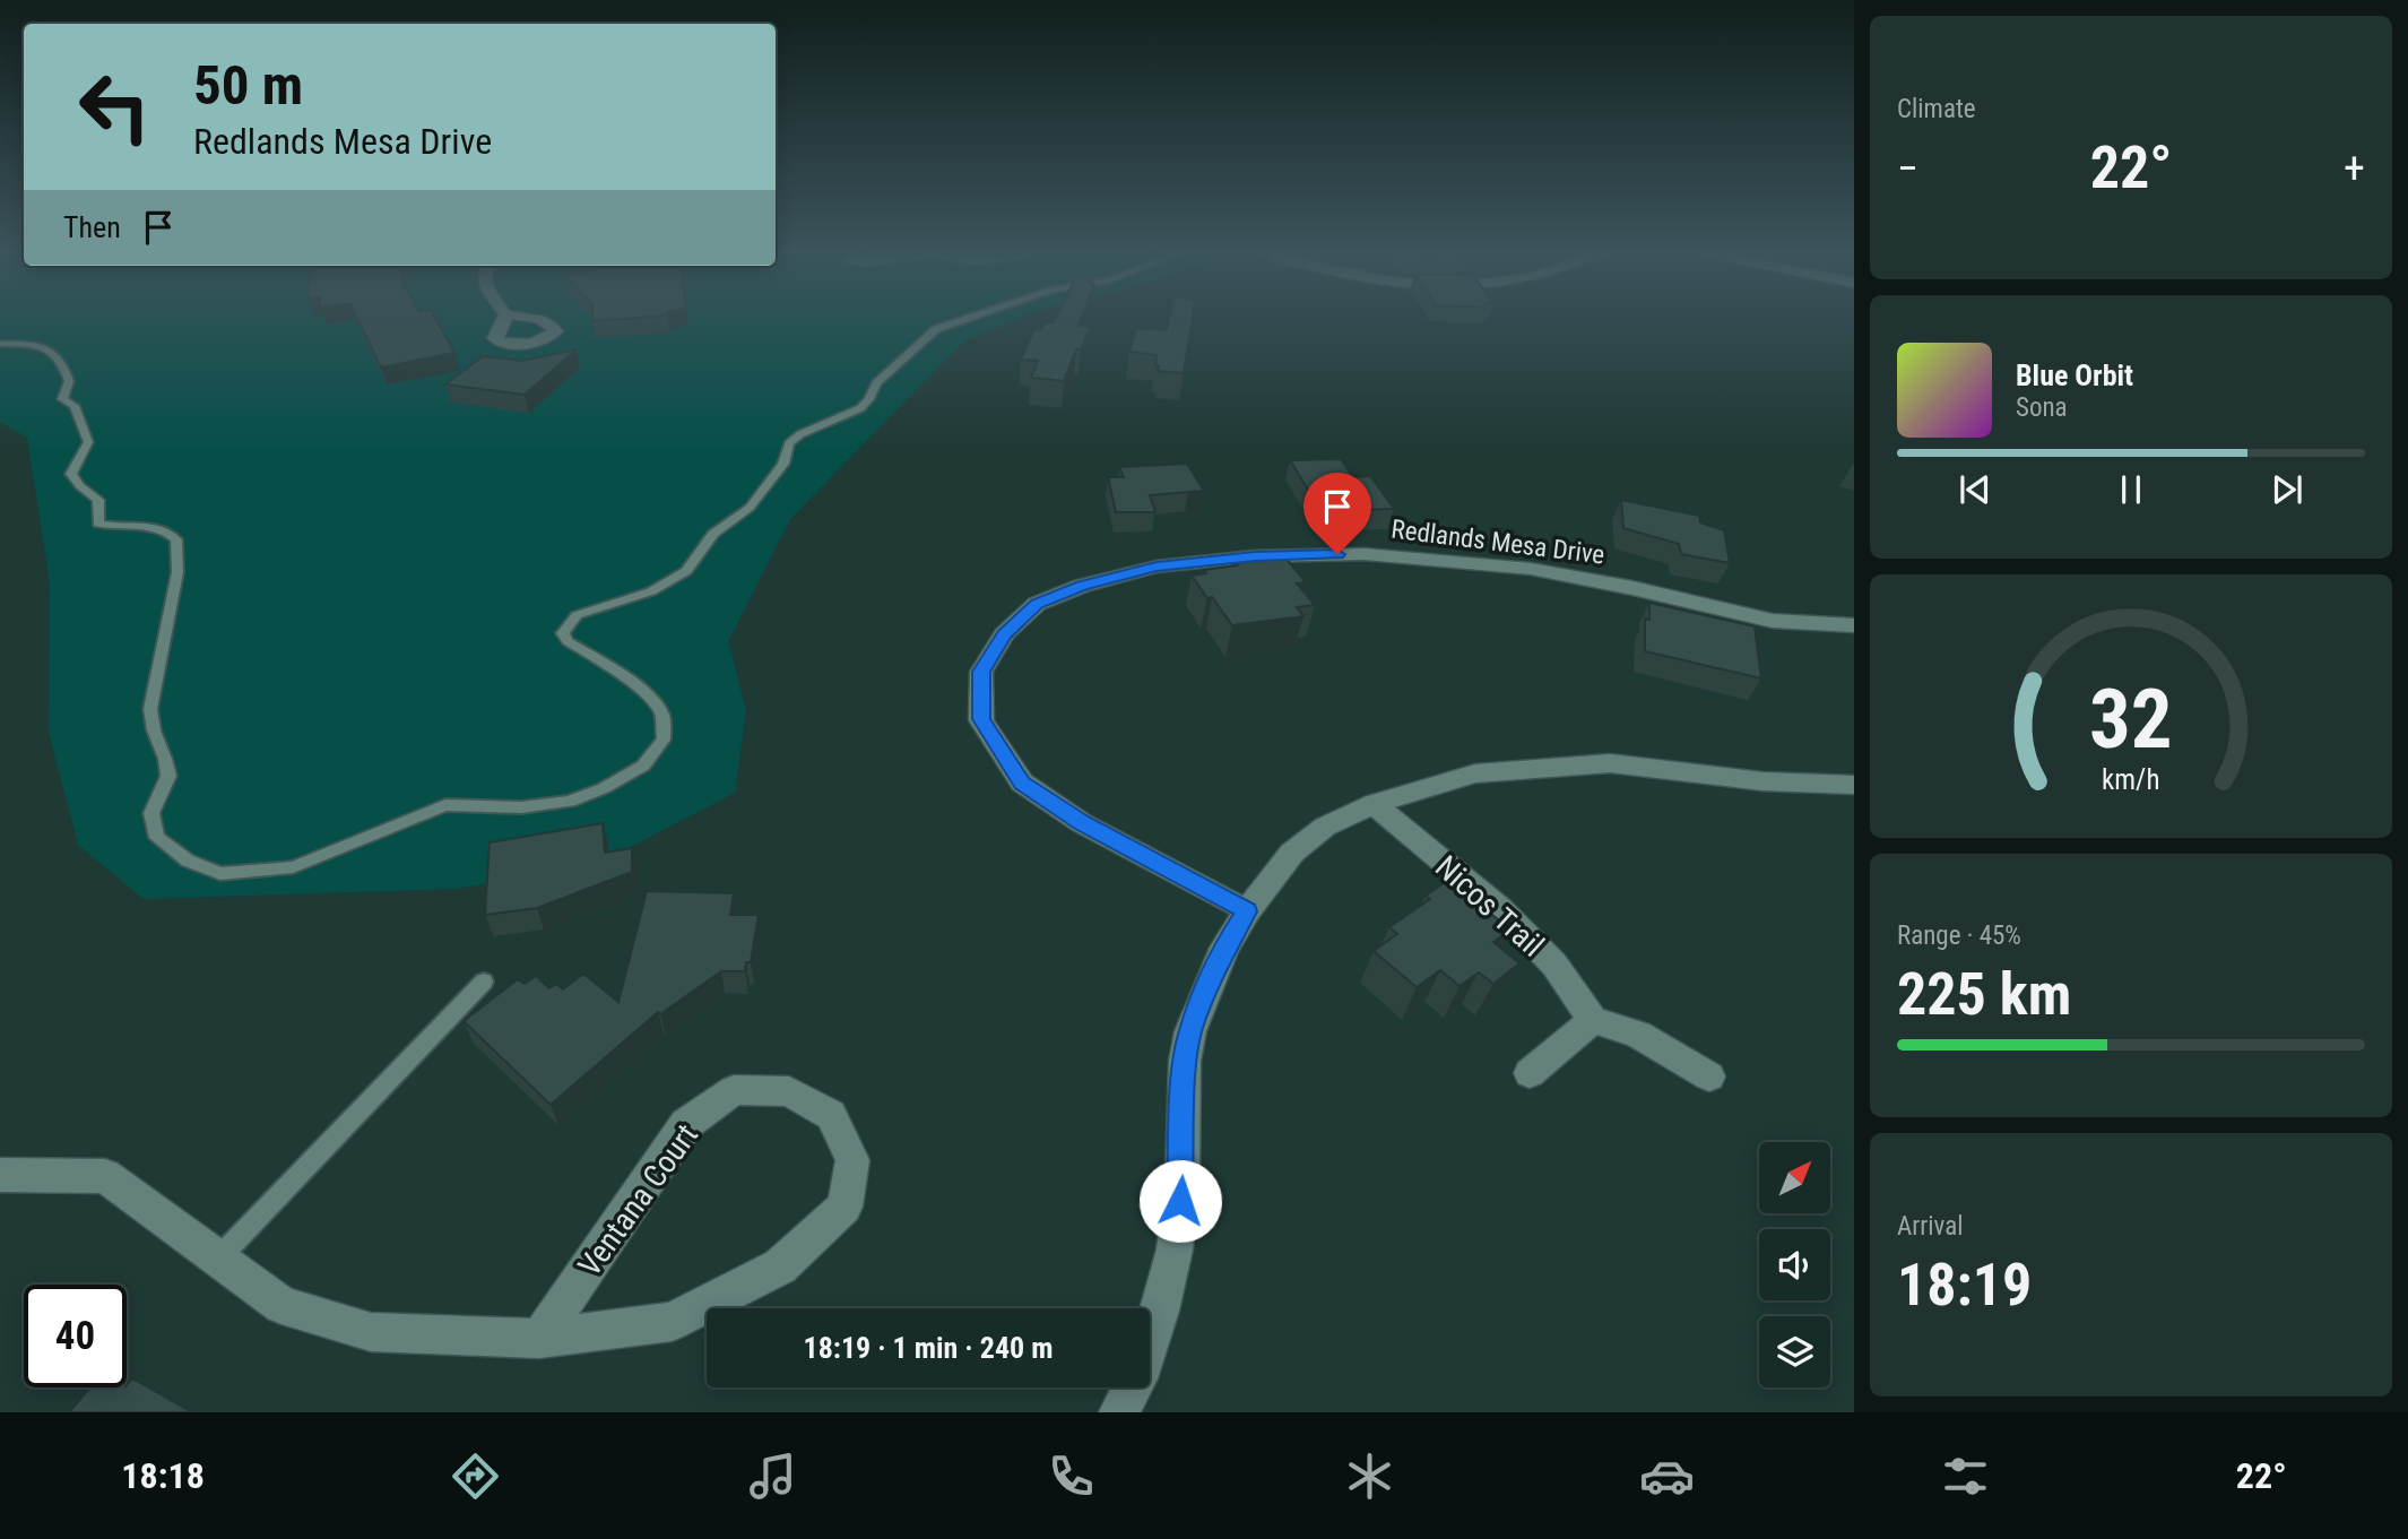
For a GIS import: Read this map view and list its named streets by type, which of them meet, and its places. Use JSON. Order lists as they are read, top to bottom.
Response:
{
  "streets": {
    "street": ["Redlands Mesa Drive", "Nicos Trail", "Ventana Court"]
  },
  "north": "top right",
  "page": {
    "tile": [
      "Climate",
      ["Range · 45%", "225 km"],
      ["Arrival", "18:19"]
    ],
    "turn": ["50 m", "Redlands Mesa Drive"],
    "heat": ["−", "22°", "+"],
    "then": "Then",
    "song": ["Blue Orbit", "Sona"],
    "limit": "40",
    "trip": "18:19 · 1 min · 240 m",
    "tabs": ["18:18", "22°"],
    "gauge": ["32", "km/h"]
  }
}
